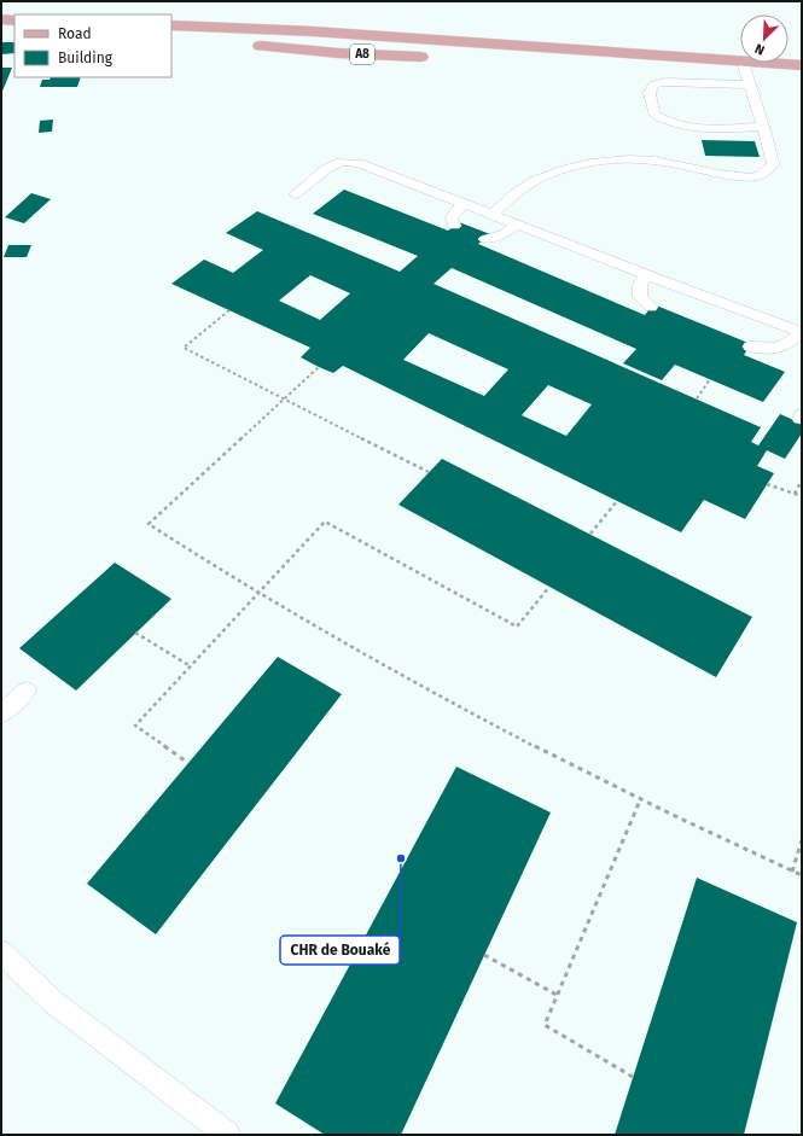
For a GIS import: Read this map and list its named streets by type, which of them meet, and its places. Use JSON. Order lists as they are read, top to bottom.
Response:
{
  "streets": {
    "main road": ["A8"]
  },
  "places": ["CHR de Bouaké"],
  "legend": ["Road", "Building"],
  "north": "bottom left"
}
